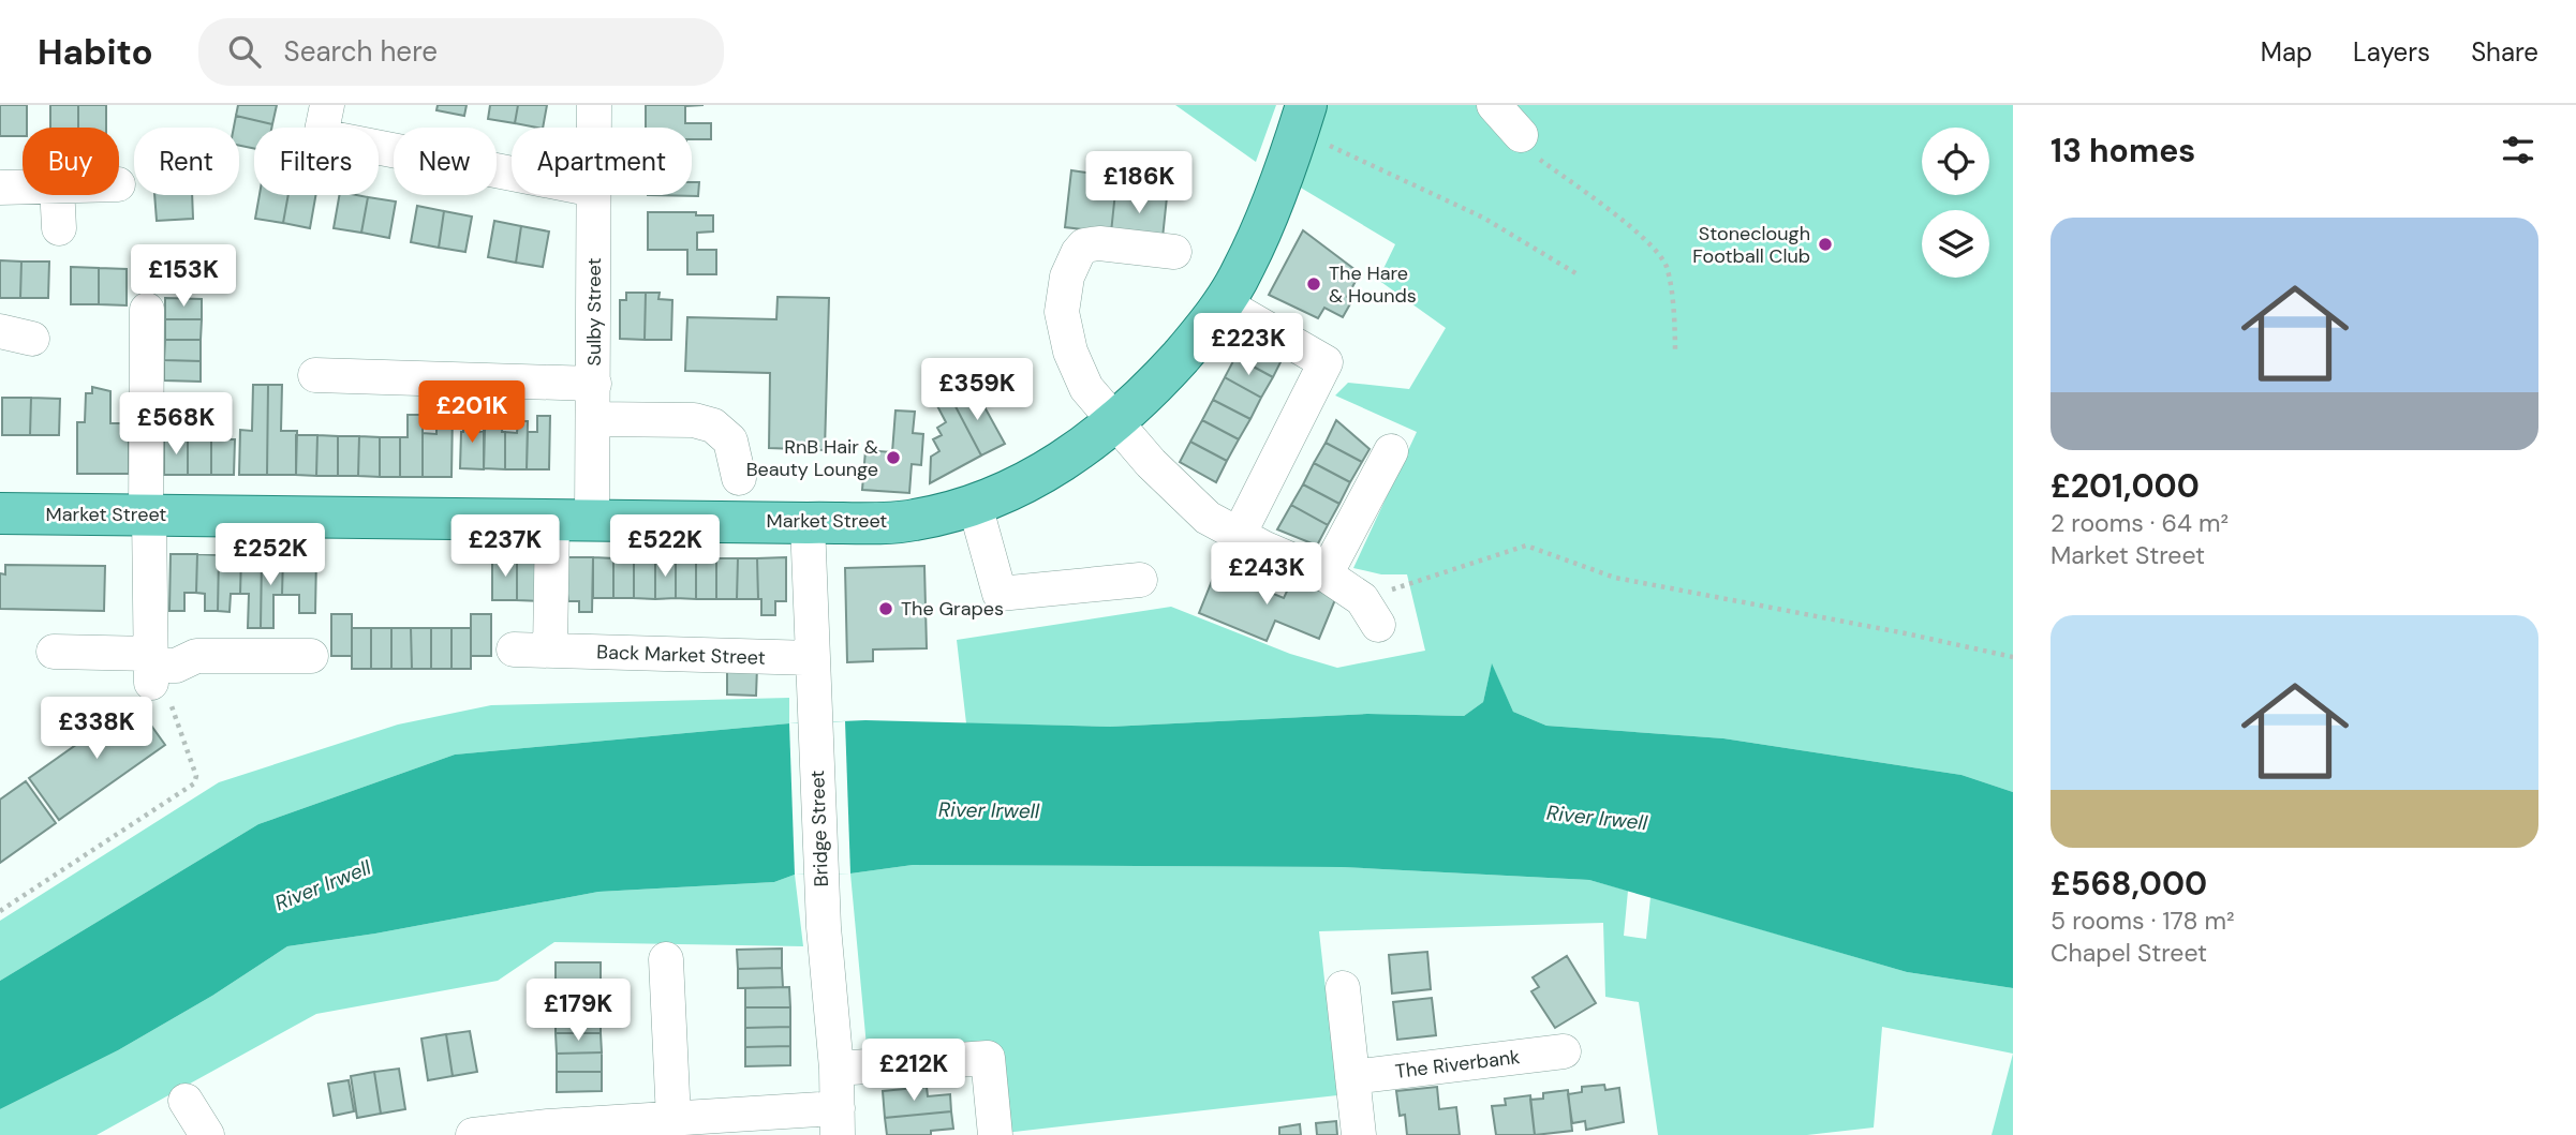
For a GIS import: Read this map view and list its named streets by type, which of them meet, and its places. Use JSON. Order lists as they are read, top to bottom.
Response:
{
  "streets": {
    "main road": ["Market Street"],
    "street": [
      "Sulby Street",
      "Back Market Street",
      "Bridge Street",
      "The Riverbank"
    ]
  },
  "crossings": [
    ["Sulby Street", "Market Street"],
    ["Market Street", "Bridge Street"],
    ["Back Market Street", "Bridge Street"]
  ],
  "water": ["River Irwell"],
  "places": [
    "Stoneclough Football Club",
    "The Hare & Hounds",
    "RnB Hair & Beauty Lounge",
    "The Grapes"
  ],
  "page": {
    "header": "Habito",
    "search": "Search here",
    "nav": ["Map", "Layers", "Share"],
    "heading": "13 homes",
    "chip": [
      "Buy",
      "Rent",
      "Filters",
      "New",
      "Apartment"
    ],
    "price": [
      "£186K",
      "£153K",
      "£223K",
      "£359K",
      "£201K",
      "£568K",
      "£237K",
      "£522K",
      "£252K",
      "£243K",
      "£338K",
      "£179K",
      "£212K"
    ],
    "list": [
      {
        "name": "£201,000",
        "note": "2 rooms · 64 m² · Market Street"
      },
      {
        "name": "£568,000",
        "note": "5 rooms · 178 m² · Chapel Street"
      }
    ]
  }
}
